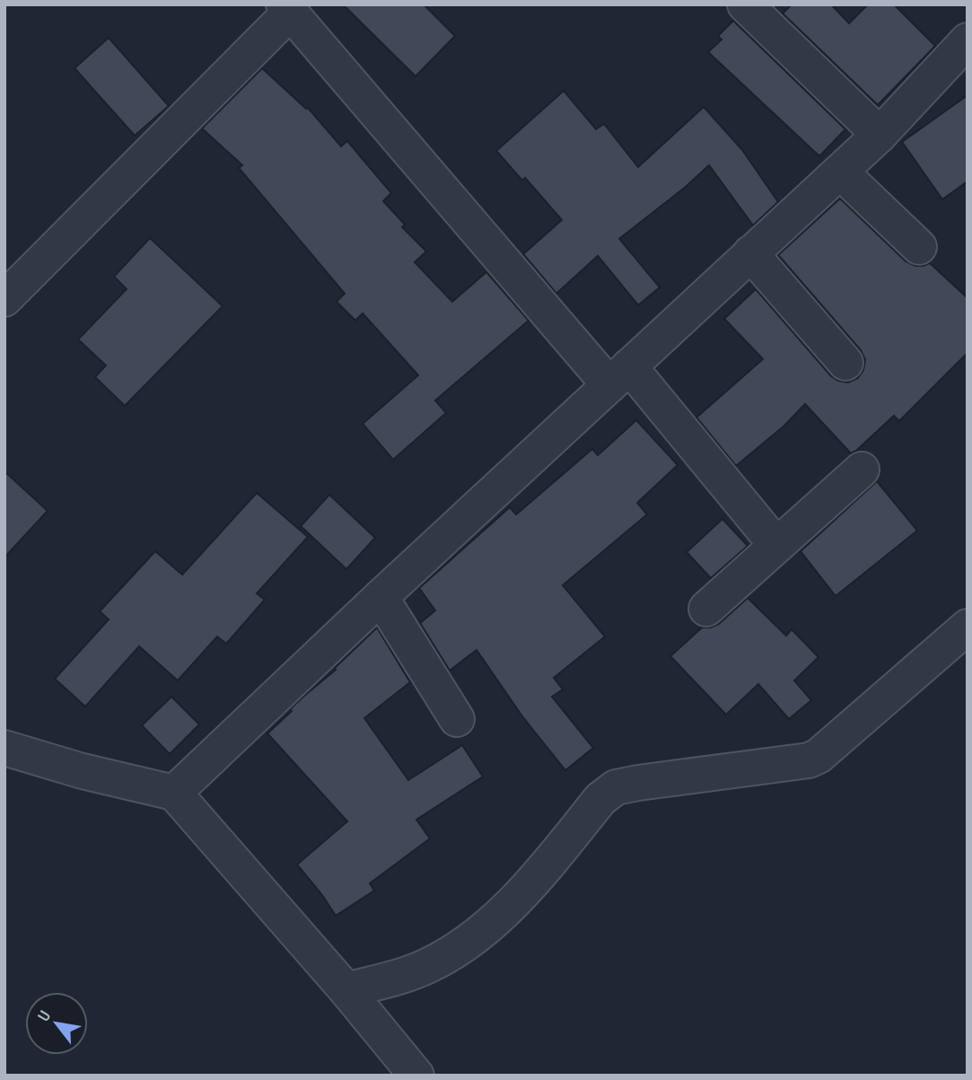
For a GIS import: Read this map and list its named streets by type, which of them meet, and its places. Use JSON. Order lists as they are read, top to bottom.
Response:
{
  "north": "top left"
}
